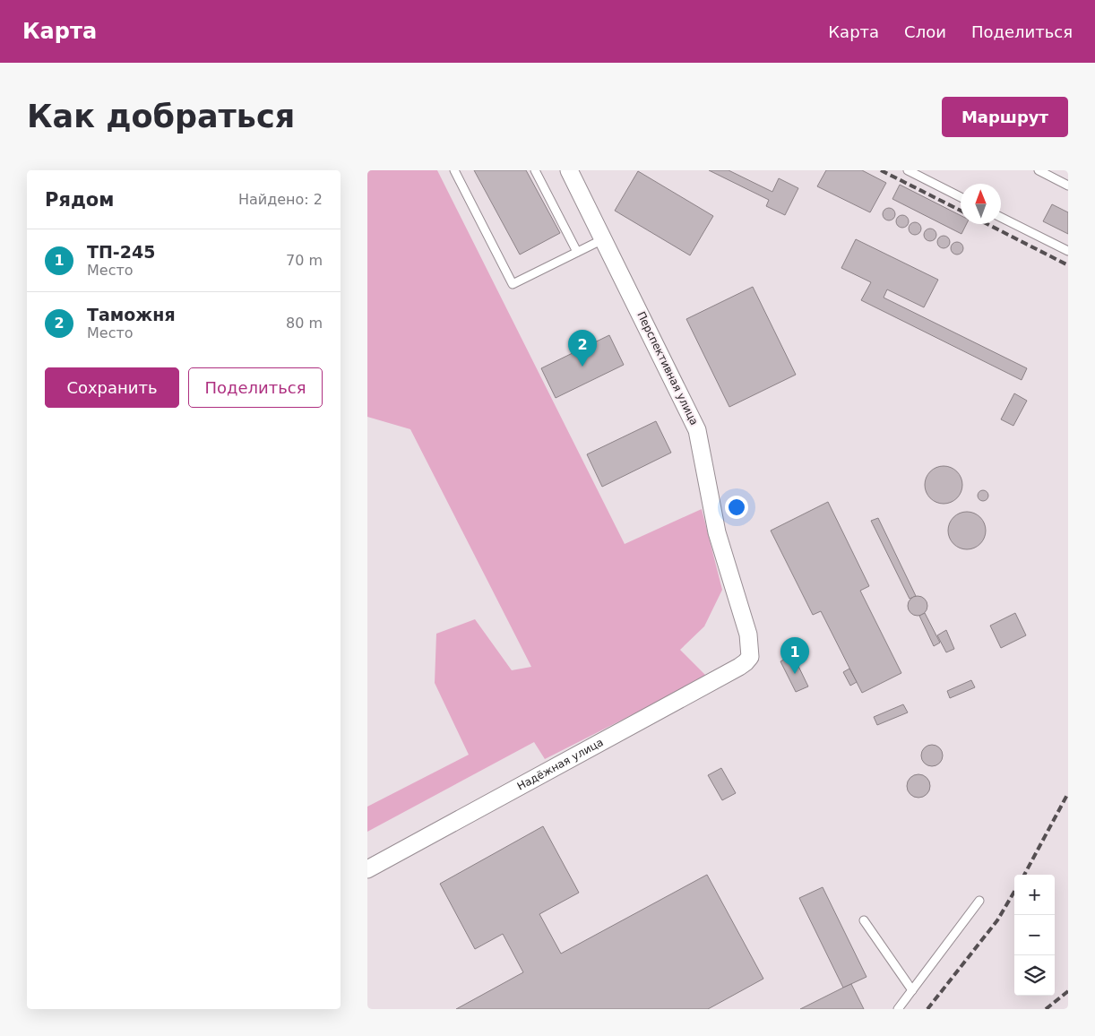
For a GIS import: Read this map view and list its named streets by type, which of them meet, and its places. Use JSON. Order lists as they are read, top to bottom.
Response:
{
  "streets": {
    "street": ["Перспективная улица", "Надёжная улица"]
  },
  "crossings": [
    ["Перспективная улица", "Надёжная улица"]
  ],
  "north": "top",
  "page": {
    "header": "Карта",
    "nav": ["Карта", "Слои", "Поделиться"],
    "buttons": [
      "Маршрут",
      ["Сохранить", "Поделиться"]
    ],
    "title": "Как добраться",
    "heading": ["Рядом", "Найдено: 2"],
    "list": [
      {
        "mark": "1",
        "name": "ТП-245",
        "note": "Место",
        "value": "70 m"
      },
      {
        "mark": "2",
        "name": "Таможня",
        "note": "Место",
        "value": "80 m"
      }
    ],
    "pins": ["2", "1"],
    "map_buttons": ["+", "−"]
  }
}
